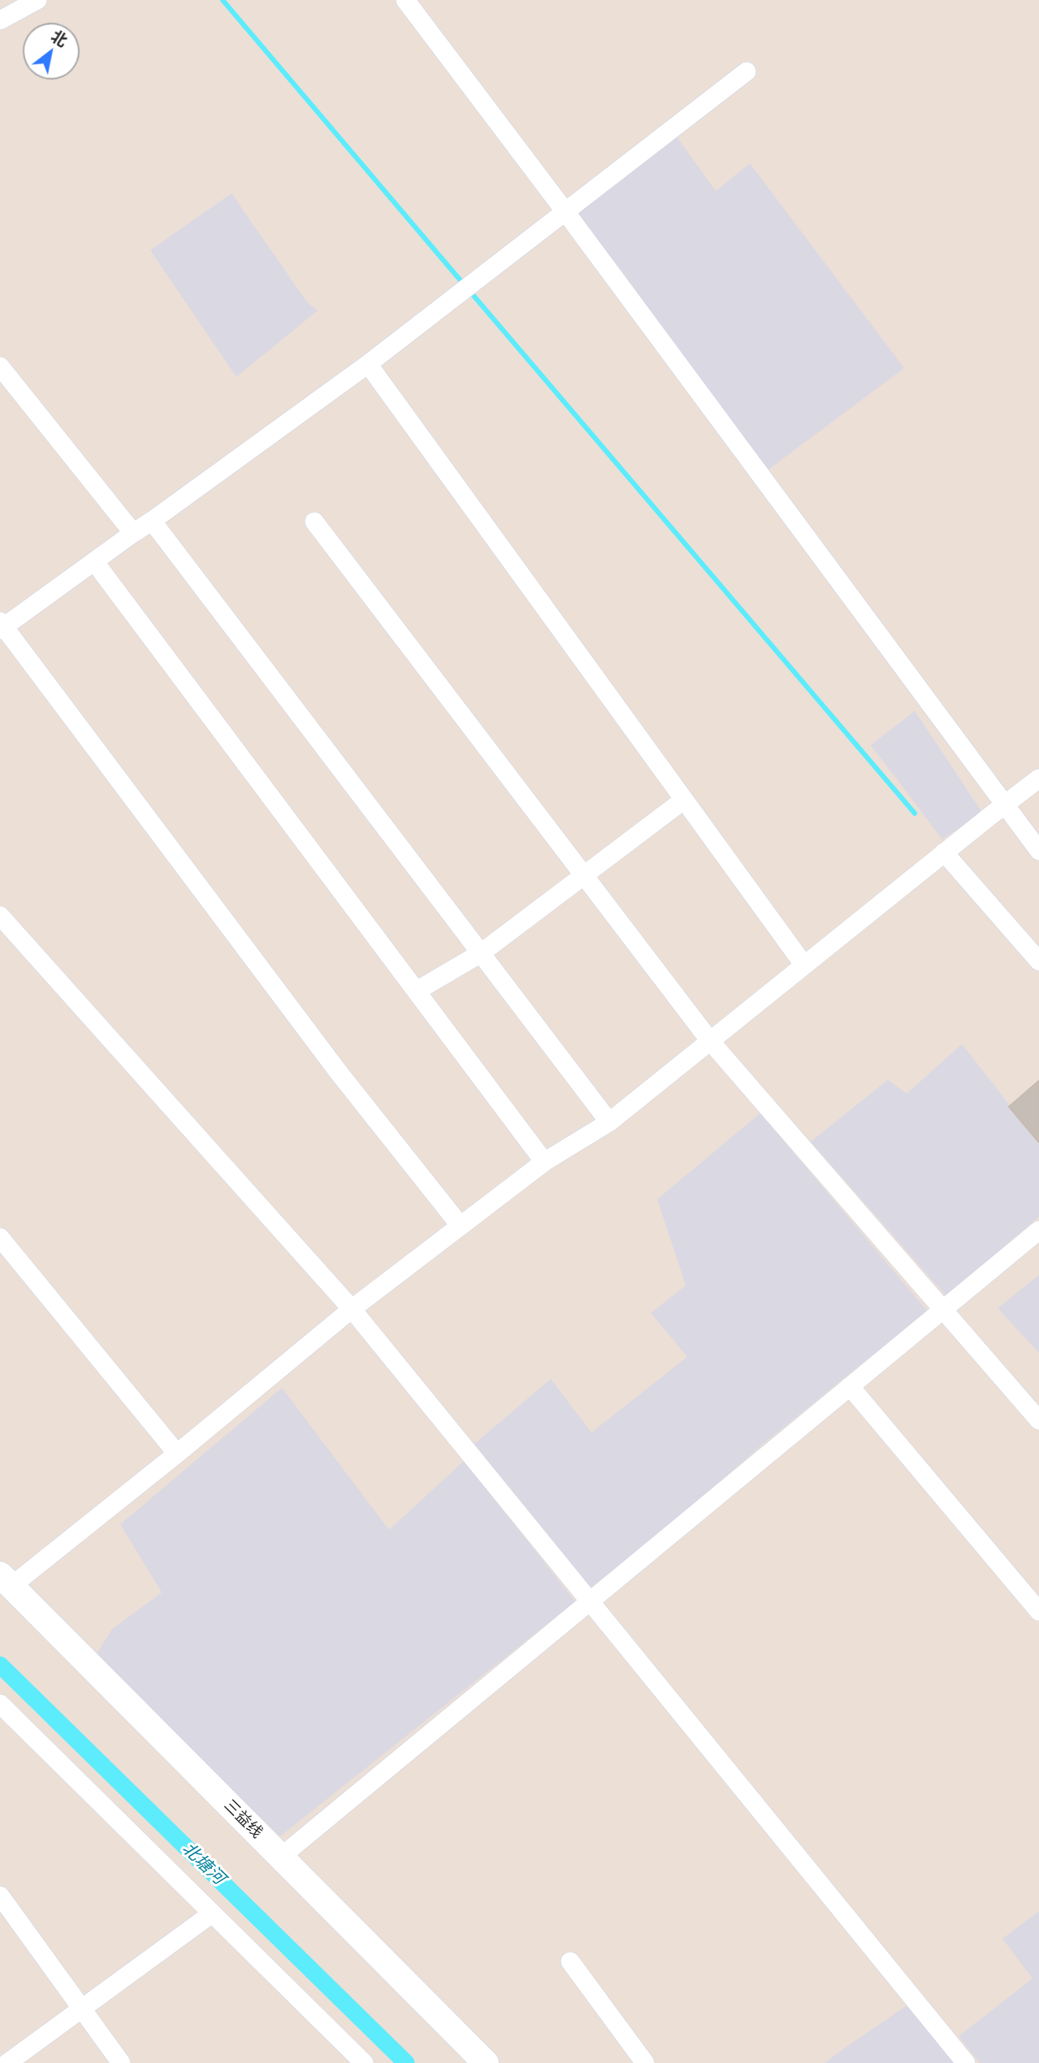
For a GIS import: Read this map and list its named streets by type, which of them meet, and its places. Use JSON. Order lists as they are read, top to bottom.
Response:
{
  "streets": {
    "main road": ["三益线"]
  },
  "water": ["北塘河"],
  "north": "top right"
}
